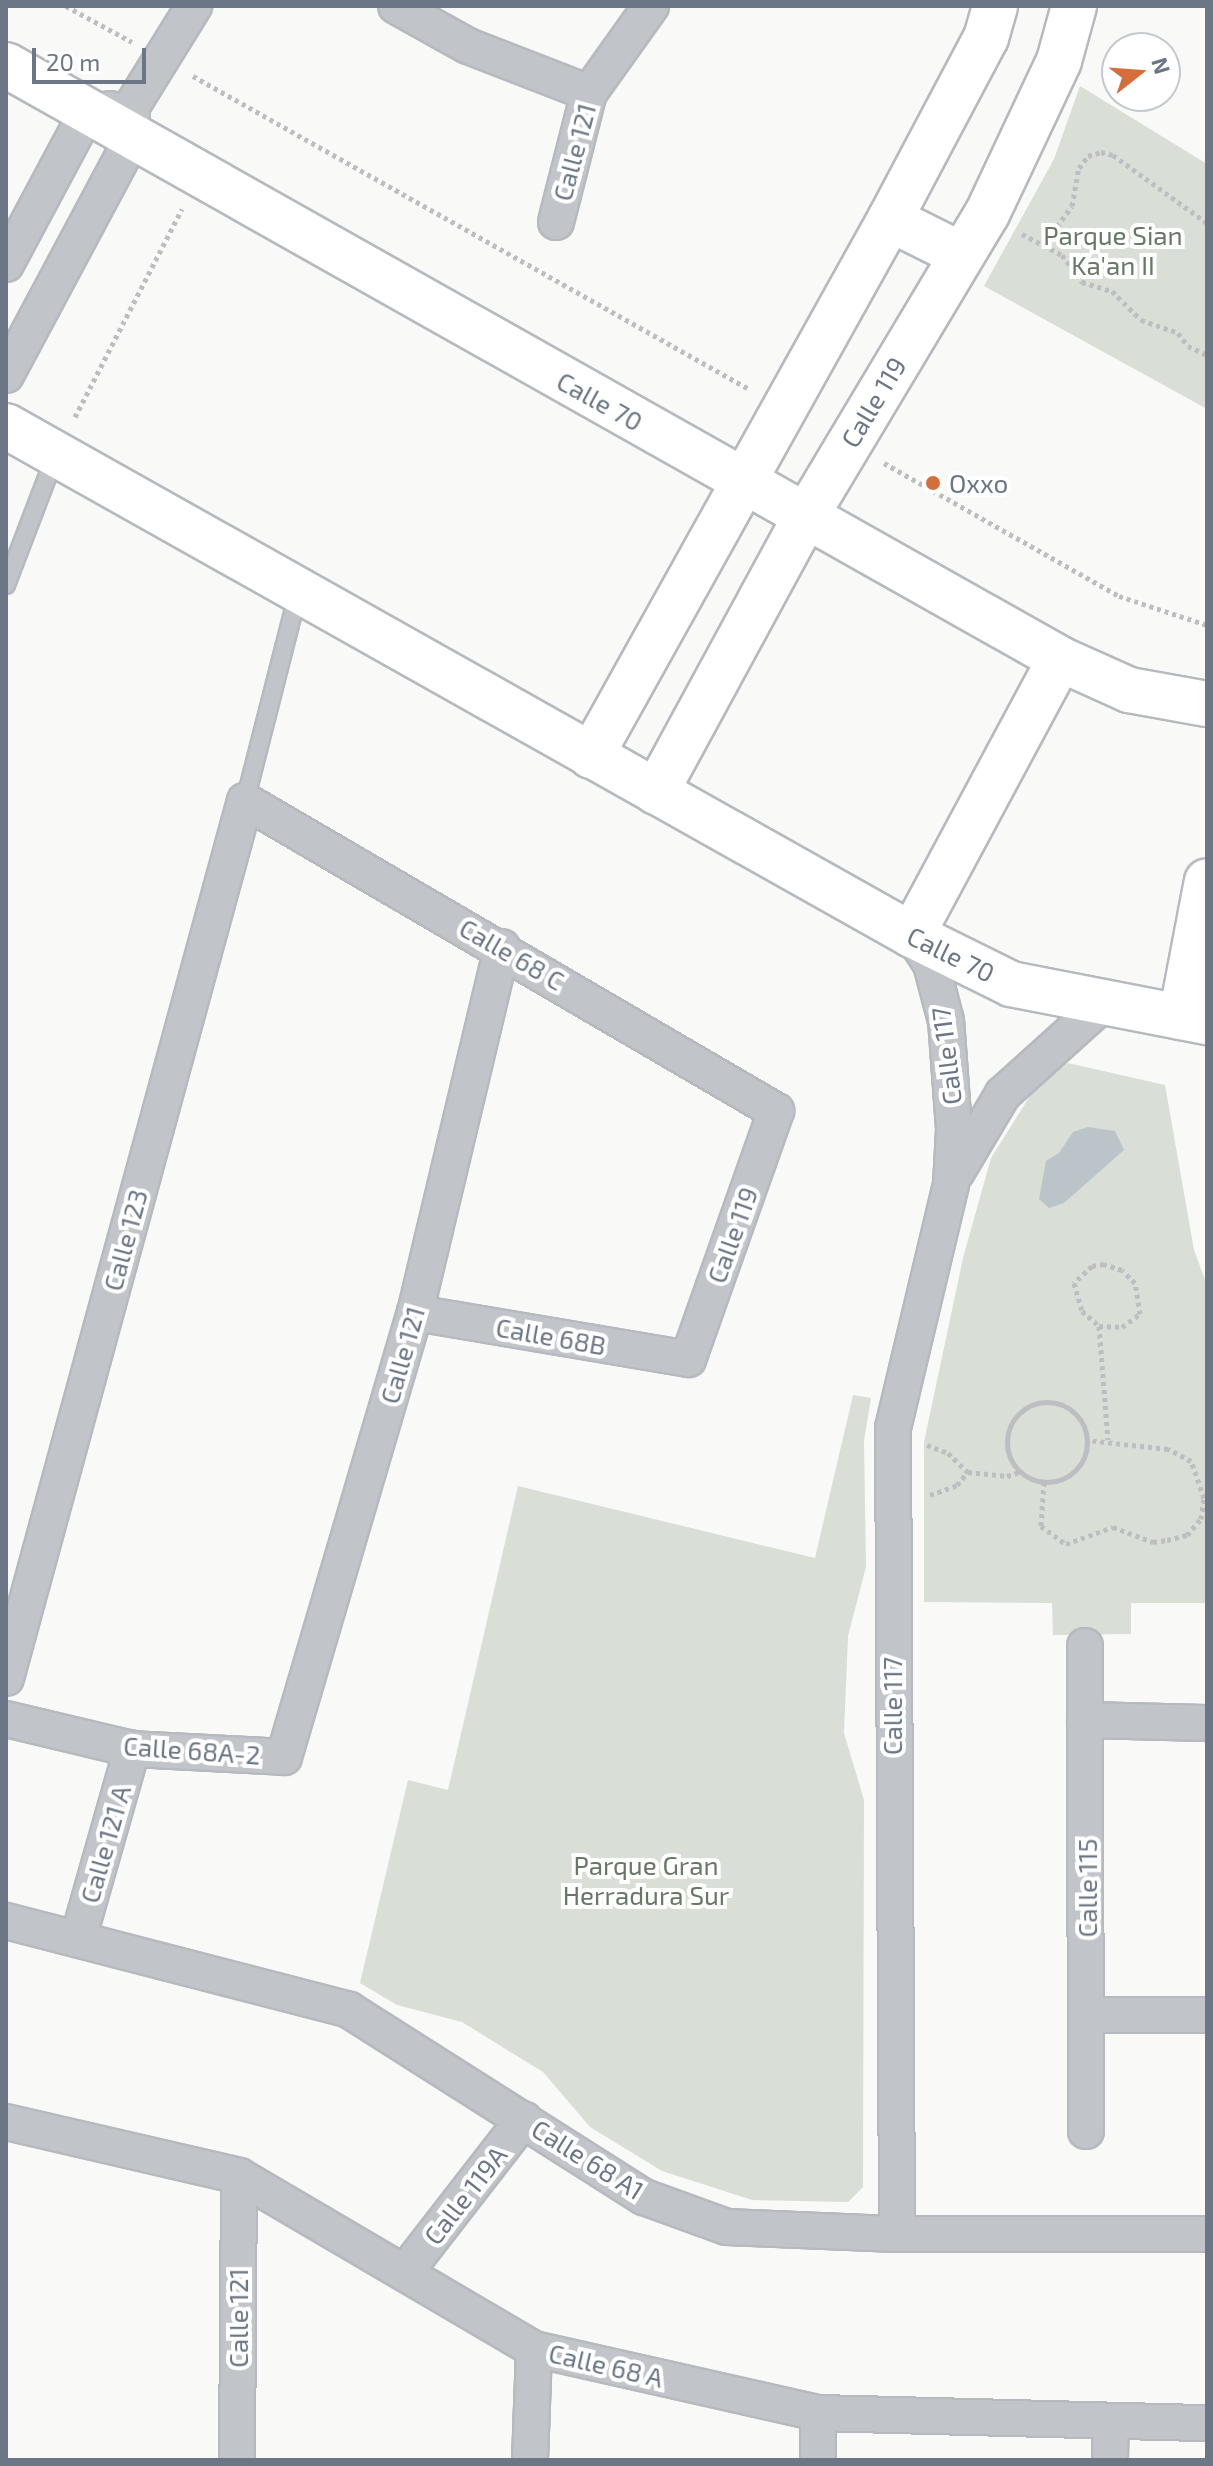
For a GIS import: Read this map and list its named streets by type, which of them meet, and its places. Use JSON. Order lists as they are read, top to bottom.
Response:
{
  "streets": {
    "street": [
      "Calle 121",
      "Calle 70",
      "Calle 119",
      "Calle 68 C",
      "Calle 117",
      "Calle 123",
      "Calle 68B",
      "Calle 68A-2",
      "Calle 121 A",
      "Calle 115",
      "Calle 68 A1",
      "Calle 119A",
      "Calle 68 A"
    ]
  },
  "crossings": [
    ["Calle 121", "Calle 68 C"],
    ["Calle 121", "Calle 68B"],
    ["Calle 121", "Calle 68A-2"],
    ["Calle 121", "Calle 68 A"],
    ["Calle 70", "Calle 119"],
    ["Calle 70", "Calle 117"],
    ["Calle 119", "Calle 68 C"],
    ["Calle 119", "Calle 68B"],
    ["Calle 68 C", "Calle 123"],
    ["Calle 117", "Calle 68 A1"],
    ["Calle 68A-2", "Calle 121 A"],
    ["Calle 121 A", "Calle 68 A1"],
    ["Calle 68 A1", "Calle 119A"],
    ["Calle 119A", "Calle 68 A"]
  ],
  "parks": ["Parque Sian Ka'an II", "Parque Gran Herradura Sur"],
  "places": ["Oxxo"],
  "scale_bar": "20 m",
  "north": "right"
}
